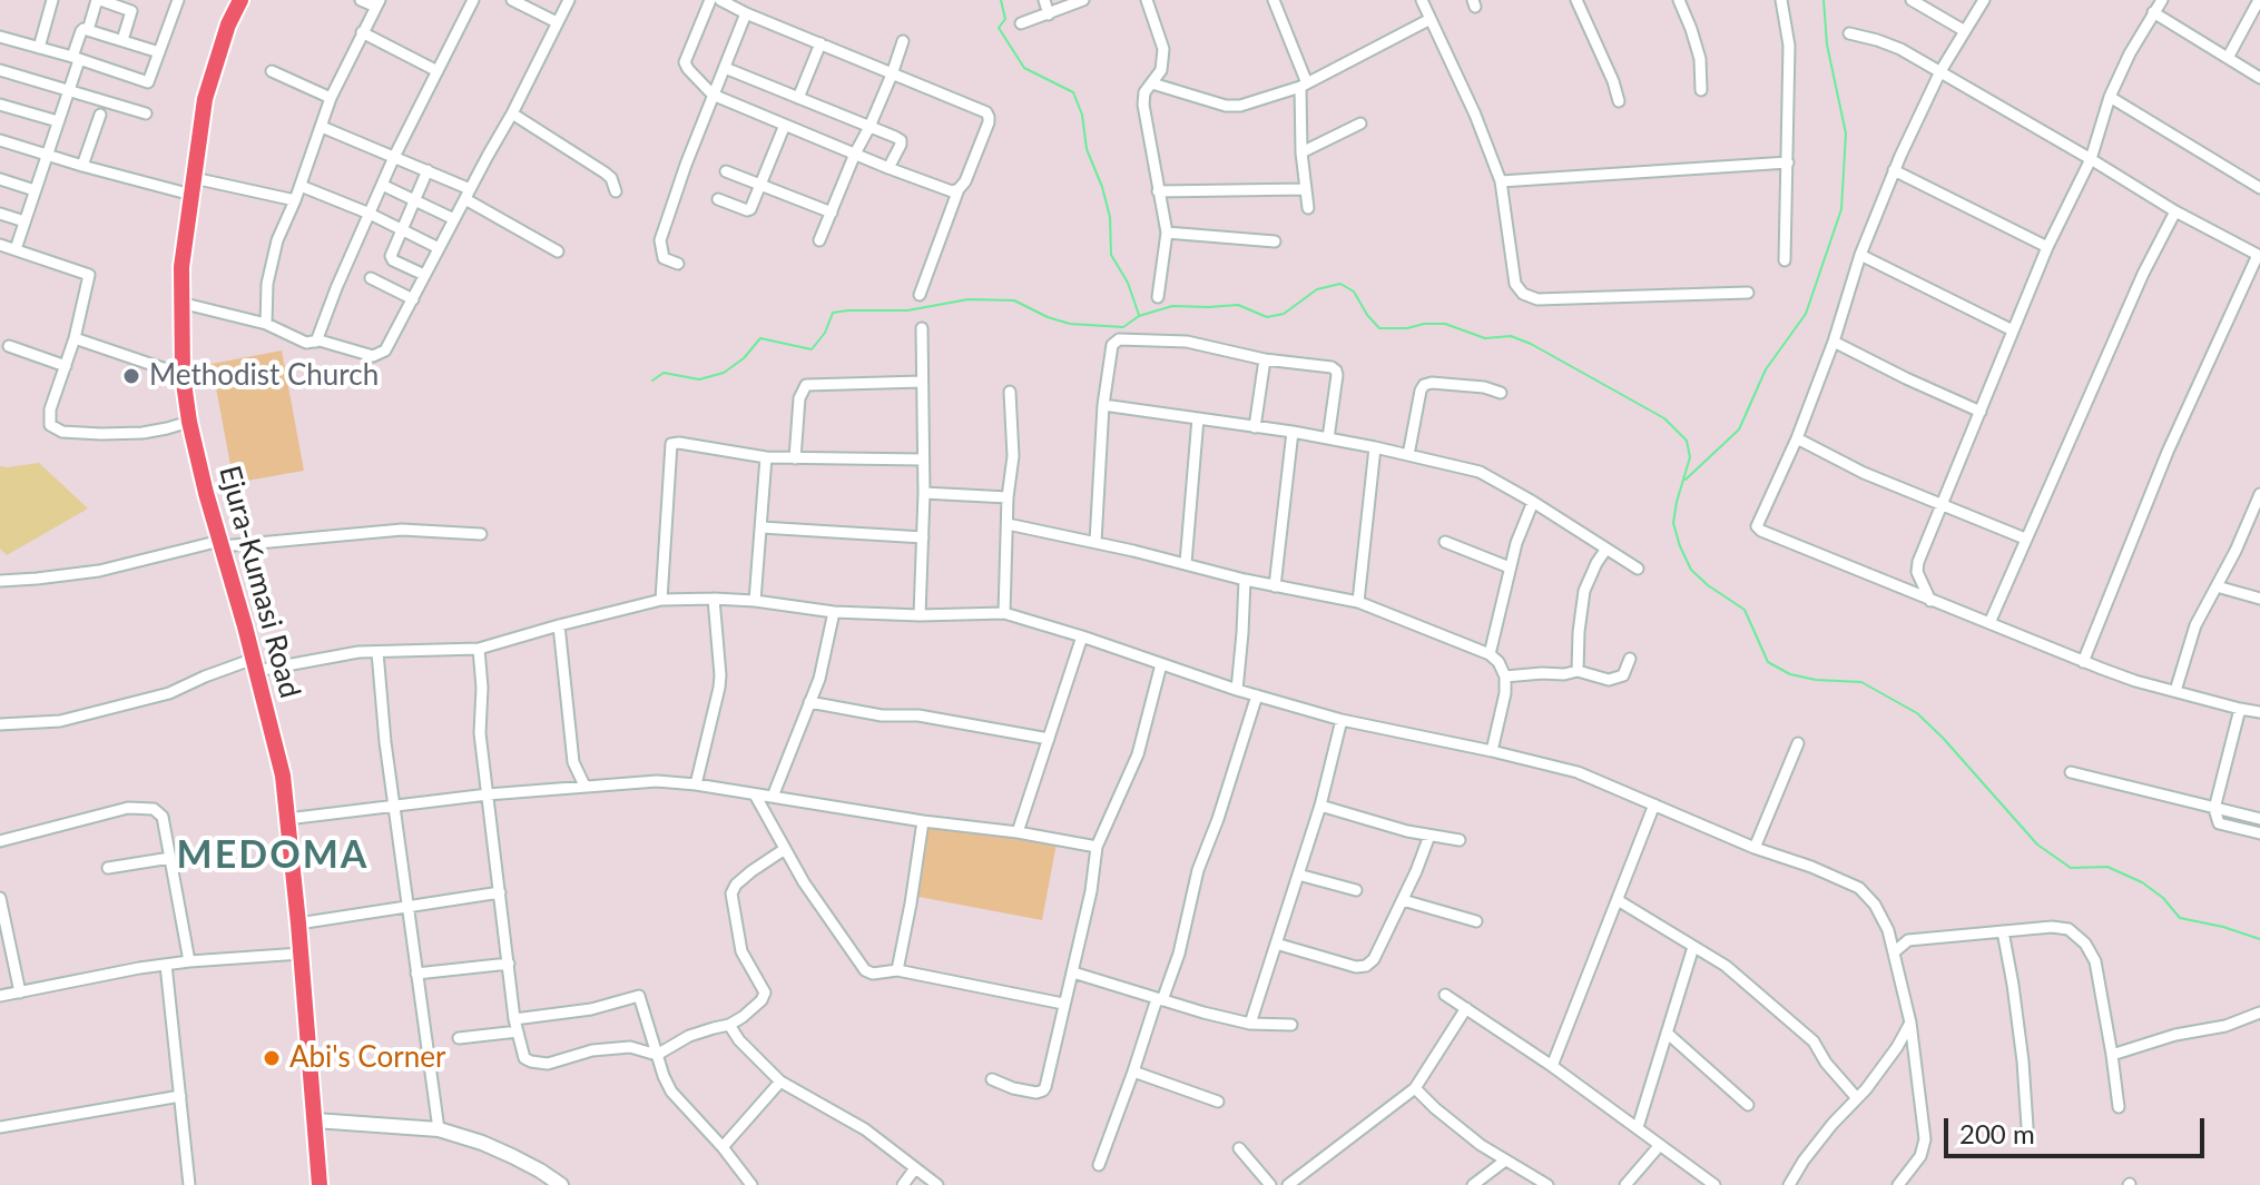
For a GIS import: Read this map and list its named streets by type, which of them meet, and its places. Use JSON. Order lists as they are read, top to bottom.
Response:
{
  "streets": {
    "main road": ["Ejura-Kumasi Road"]
  },
  "districts": ["MEDOMA"],
  "places": ["Methodist Church", "Abi's Corner"],
  "scale_bar": "200 m"
}
